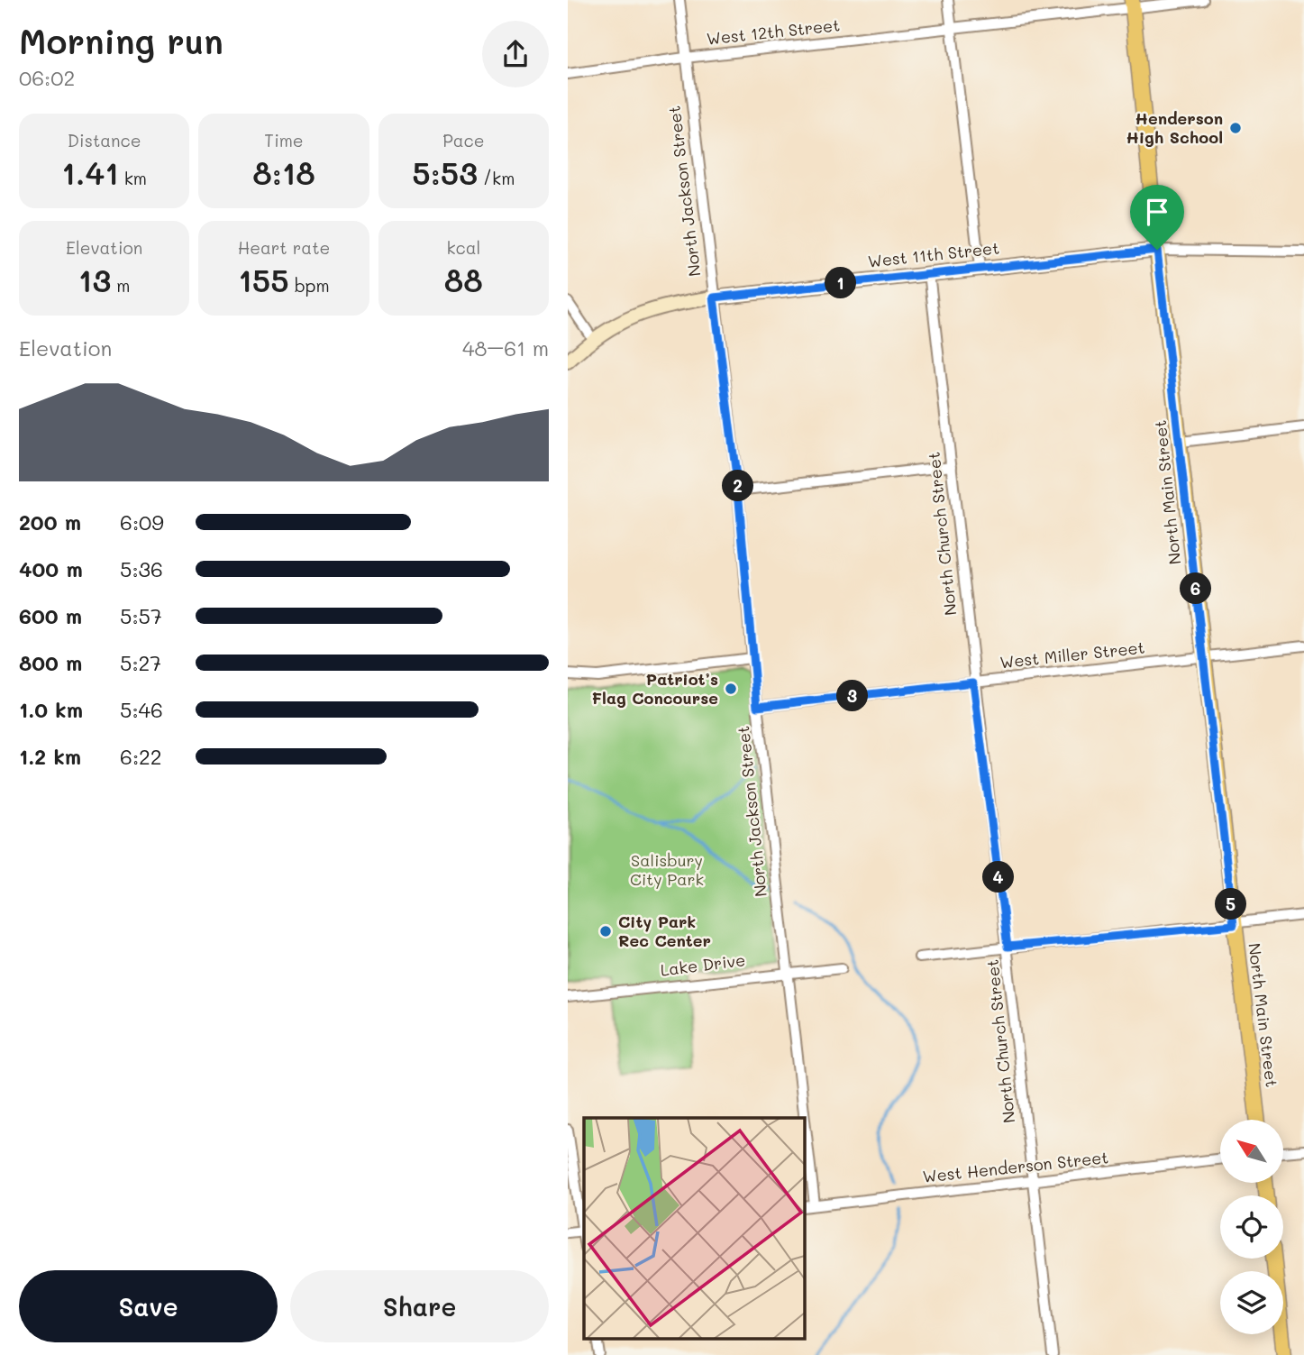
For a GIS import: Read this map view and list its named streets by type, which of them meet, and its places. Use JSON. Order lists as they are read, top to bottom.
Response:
{
  "streets": {
    "main road": ["North Main Street"],
    "street": [
      "West 12th Street",
      "North Jackson Street",
      "West 11th Street",
      "North Church Street",
      "West Miller Street",
      "Lake Drive",
      "West Henderson Street"
    ]
  },
  "crossings": [
    ["West 12th Street", "North Jackson Street"],
    ["West 12th Street", "North Main Street"],
    ["North Jackson Street", "West 11th Street"],
    ["North Jackson Street", "West Miller Street"],
    ["North Jackson Street", "Lake Drive"],
    ["North Jackson Street", "West Henderson Street"],
    ["West 11th Street", "North Main Street"],
    ["West 11th Street", "North Church Street"],
    ["North Main Street", "West Miller Street"],
    ["North Church Street", "West Miller Street"],
    ["North Church Street", "West Henderson Street"]
  ],
  "parks": ["Salisbury City Park"],
  "places": ["Henderson High School", "Patriot’s Flag Concourse", "City Park Rec Center"],
  "north": "top left",
  "page": {
    "heading": ["Morning run", "06:02"],
    "stats": [
      ["Distance", "1.41 km"],
      ["Time", "8:18"],
      ["Pace", "5:53 /km"],
      ["Elevation", "13 m"],
      ["Heart rate", "155 bpm"],
      ["kcal", "88"]
    ],
    "pins": [
      "1",
      "2",
      "6",
      "3",
      "4",
      "5"
    ],
    "chart": ["Elevation", "48–61 m"],
    "list": [
      {
        "name": "200 m",
        "note": "6:09"
      },
      {
        "name": "400 m",
        "note": "5:36"
      },
      {
        "name": "600 m",
        "note": "5:57"
      },
      {
        "name": "800 m",
        "note": "5:27"
      },
      {
        "name": "1.0 km",
        "note": "5:46"
      },
      {
        "name": "1.2 km",
        "note": "6:22"
      }
    ],
    "buttons": ["Save", "Share"]
  }
}
